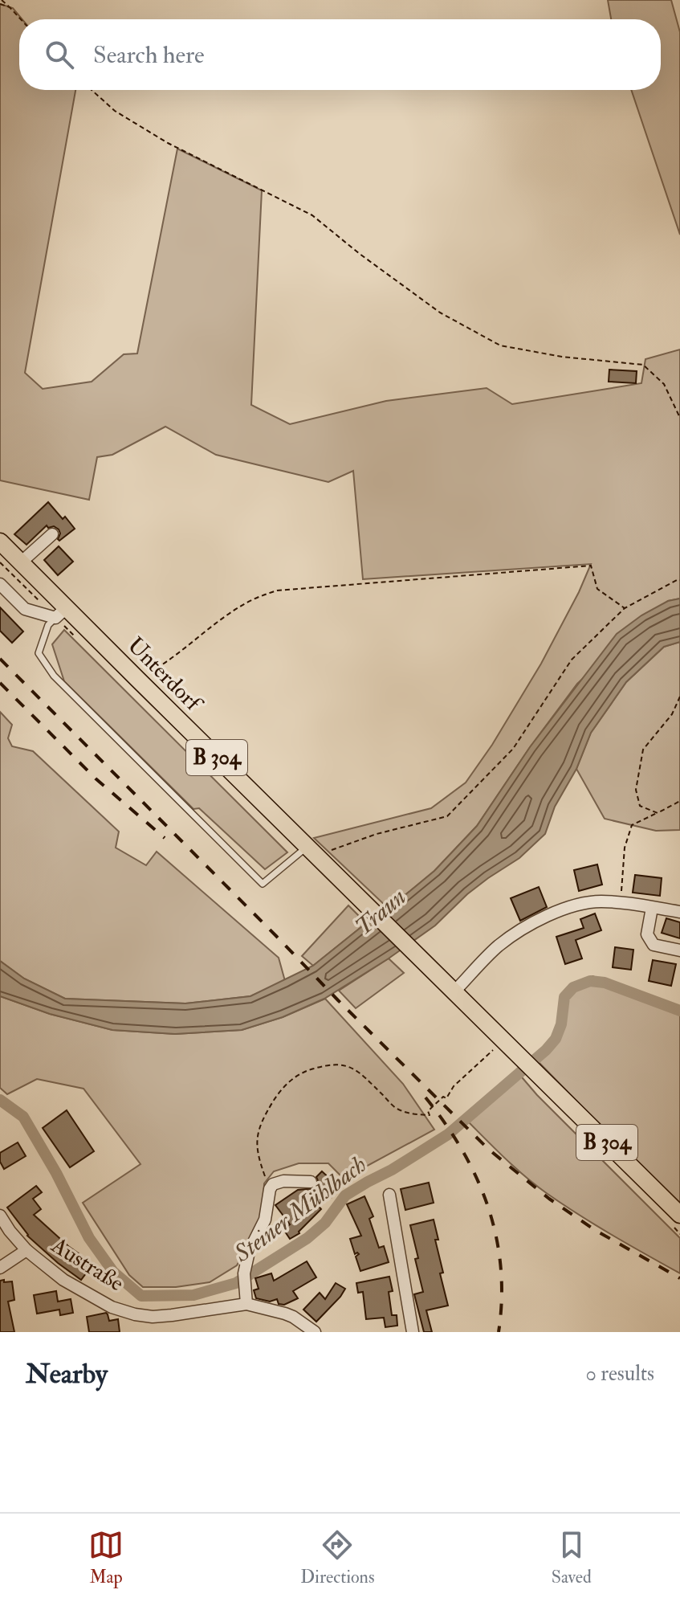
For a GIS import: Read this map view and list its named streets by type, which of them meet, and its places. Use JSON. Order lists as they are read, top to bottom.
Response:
{
  "streets": {
    "main road": ["Unterdorf", "B 304"],
    "street": ["Austraße"]
  },
  "crossings": [
    ["Unterdorf", "B 304"]
  ],
  "water": ["Traun", "Steiner Mühlbach"],
  "page": {
    "search": "Search here",
    "heading": ["Nearby", "0 results"],
    "nav": ["Map", "Directions", "Saved"]
  }
}
